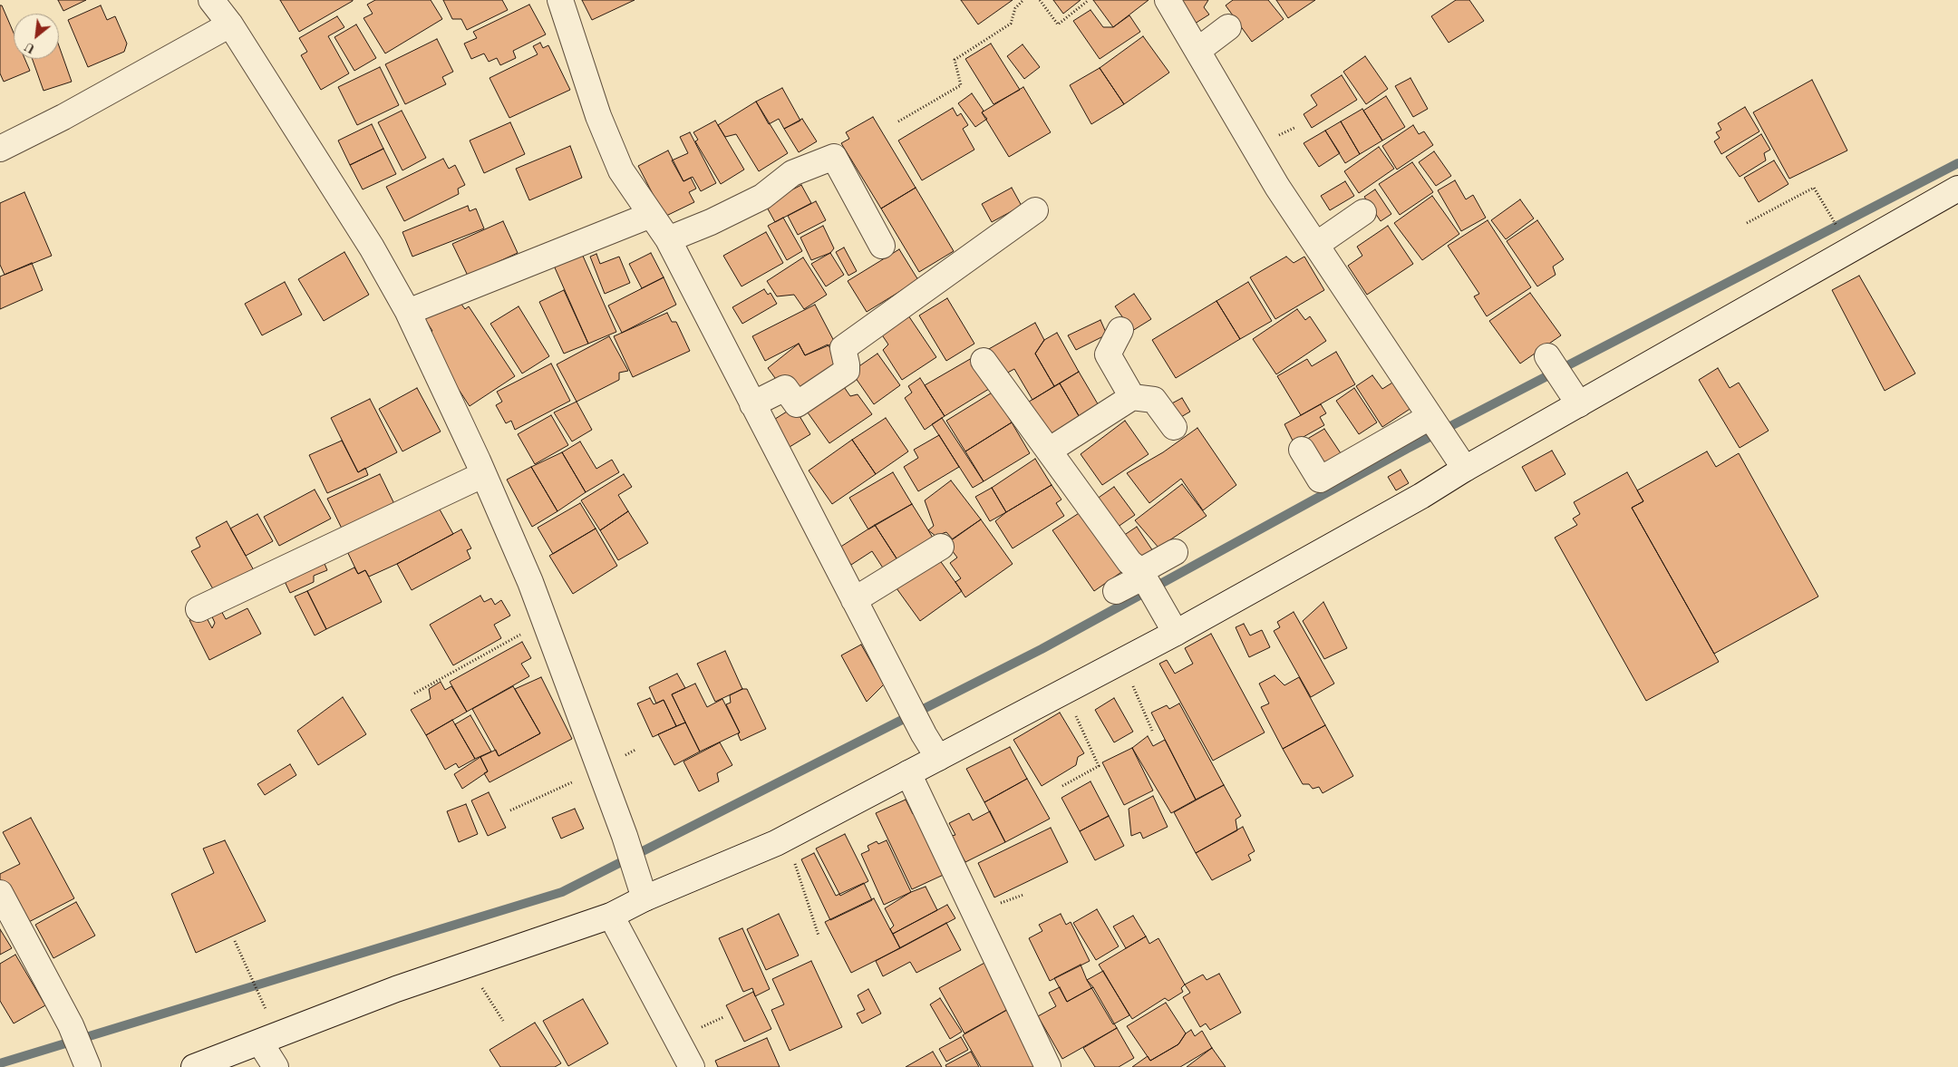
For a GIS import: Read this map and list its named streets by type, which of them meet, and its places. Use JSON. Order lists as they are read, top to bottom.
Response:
{
  "north": "bottom left"
}
